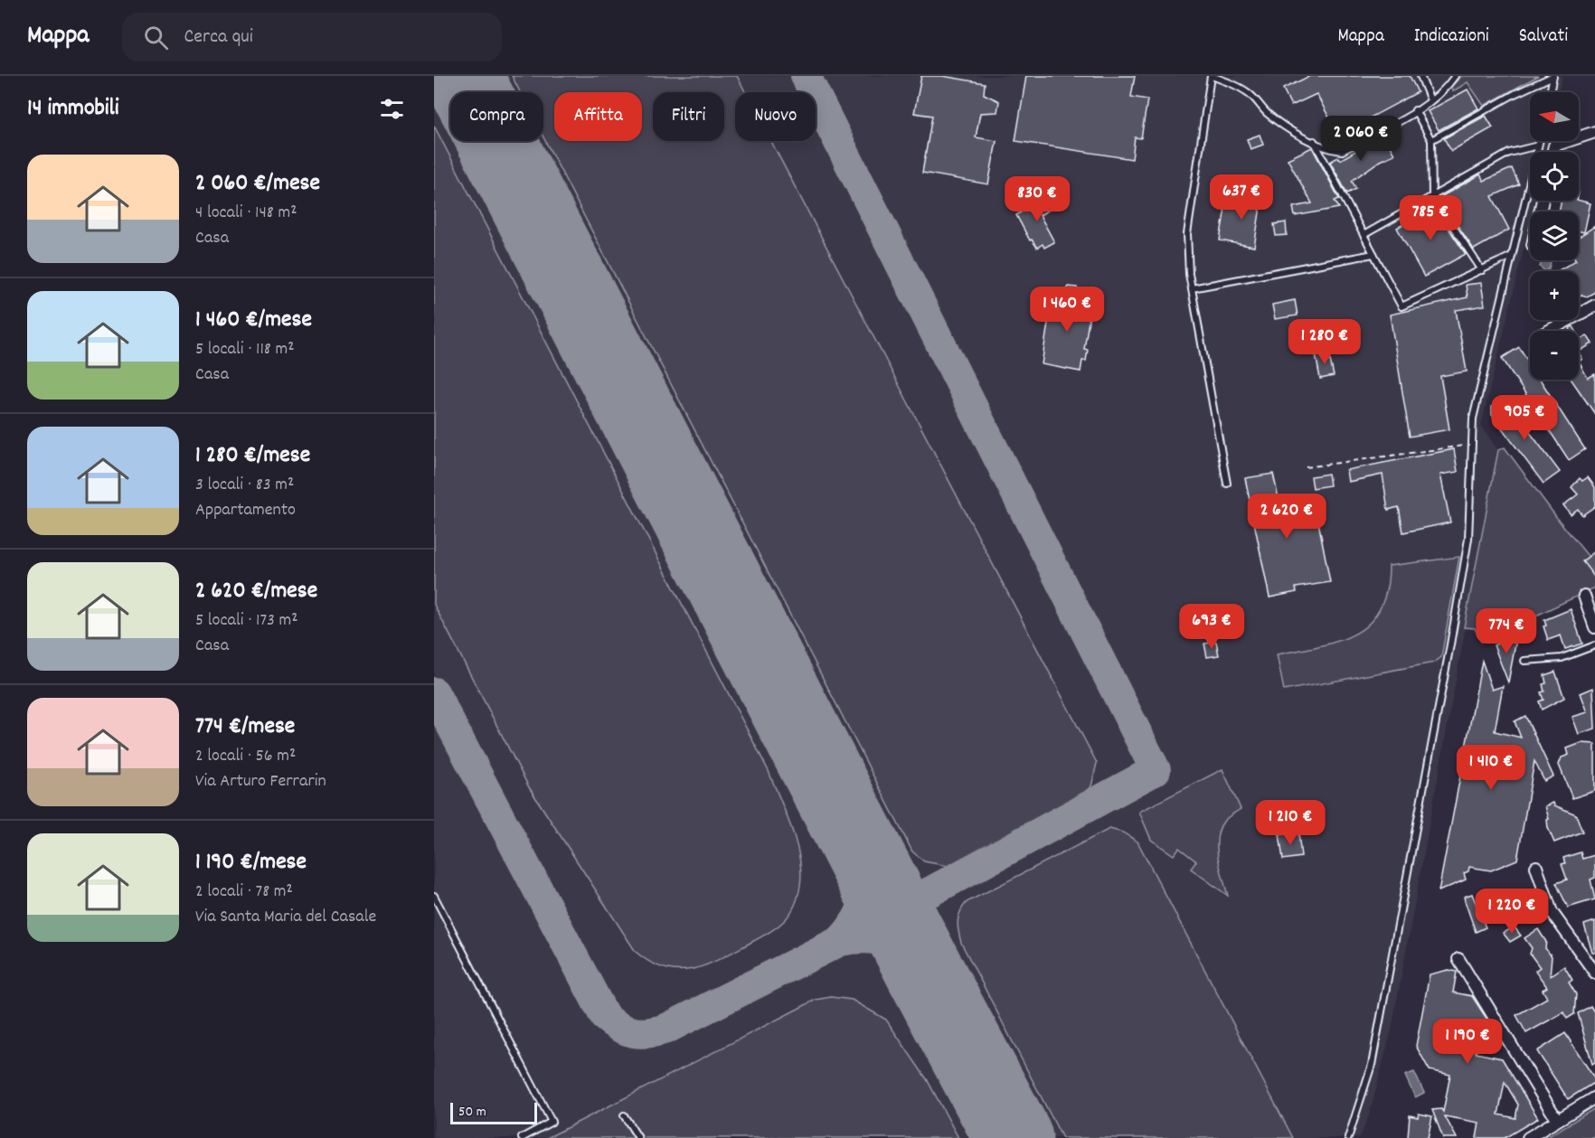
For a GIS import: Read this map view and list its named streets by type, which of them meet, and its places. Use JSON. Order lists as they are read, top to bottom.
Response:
{
  "scale_bar": "50 m",
  "north": "left",
  "page": {
    "header": "Mappa",
    "search": "Cerca qui",
    "nav": ["Mappa", "Indicazioni", "Salvati"],
    "heading": "14 immobili",
    "map_buttons": ["+", "−"],
    "chip": [
      "Compra",
      "Affitta",
      "Filtri",
      "Nuovo"
    ],
    "price": [
      "2 060 €",
      "637 €",
      "830 €",
      "785 €",
      "1 460 €",
      "1 280 €",
      "905 €",
      "2 620 €",
      "693 €",
      "774 €",
      "1 410 €",
      "1 210 €",
      "1 220 €",
      "1 190 €"
    ],
    "list": [
      {
        "name": "2 060 €/mese",
        "note": "4 locali · 148 m² · Casa"
      },
      {
        "name": "1 460 €/mese",
        "note": "5 locali · 118 m² · Casa"
      },
      {
        "name": "1 280 €/mese",
        "note": "3 locali · 83 m² · Appartamento"
      },
      {
        "name": "2 620 €/mese",
        "note": "5 locali · 173 m² · Casa"
      },
      {
        "name": "774 €/mese",
        "note": "2 locali · 56 m² · Via Arturo Ferrarin"
      },
      {
        "name": "1 190 €/mese",
        "note": "2 locali · 78 m² · Via Santa Maria del Casale"
      }
    ],
    "scale": "50 m"
  }
}
